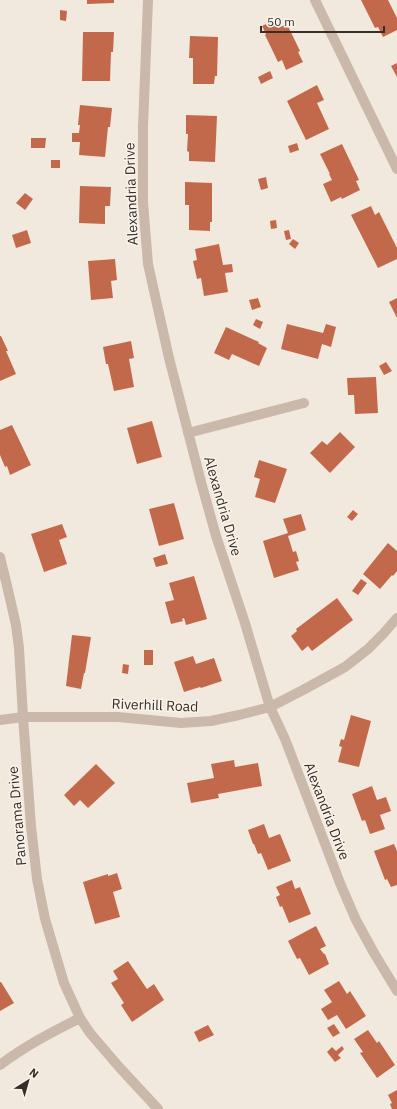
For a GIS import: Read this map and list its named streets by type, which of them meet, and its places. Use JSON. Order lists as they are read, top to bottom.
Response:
{
  "streets": {
    "street": ["Alexandria Drive", "Riverhill Road", "Panorama Drive"]
  },
  "crossings": [
    ["Alexandria Drive", "Riverhill Road"],
    ["Riverhill Road", "Panorama Drive"]
  ],
  "scale_bar": "50 m",
  "north": "top right"
}
